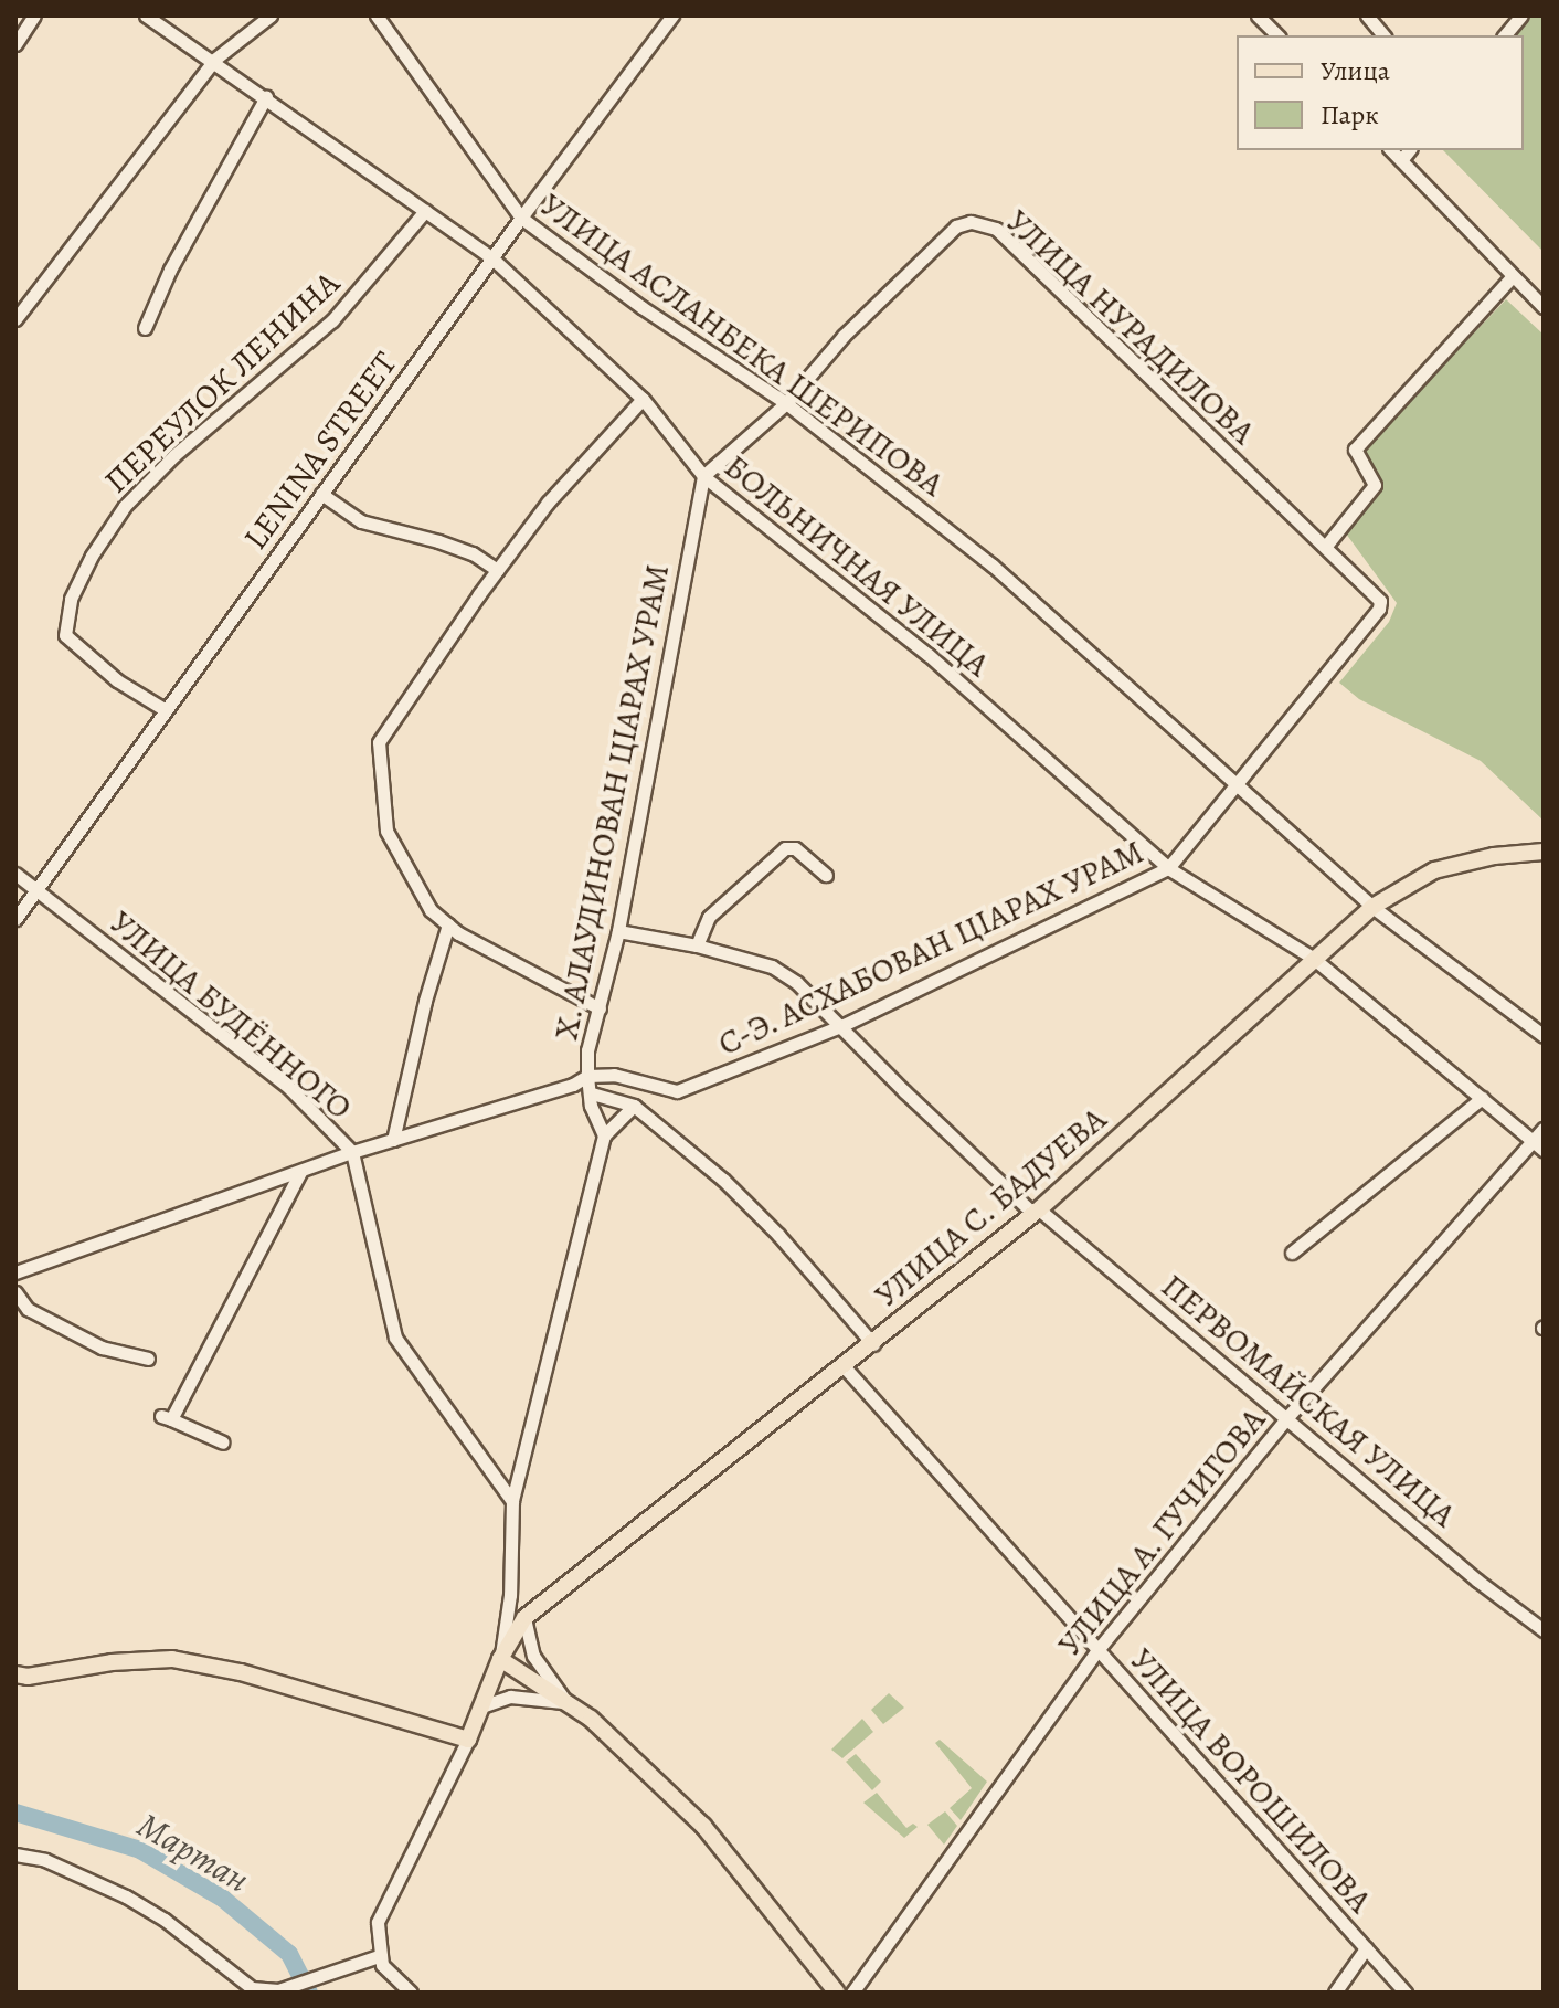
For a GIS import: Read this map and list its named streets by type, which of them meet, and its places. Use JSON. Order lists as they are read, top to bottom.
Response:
{
  "streets": {
    "main road": ["УЛИЦА С. БАДУЕВА"],
    "street": [
      "УЛИЦА НУРАДИЛОВА",
      "УЛИЦА АСЛАНБЕКА ШЕРИПОВА",
      "ПЕРЕУЛОК ЛЕНИНА",
      "LENINA STREET",
      "БОЛЬНИЧНАЯ УЛИЦА",
      "Х. АЛАУДИНОВАН ЦIАРАХ УРАМ",
      "С-Э. АСХАБОВАН ЦIАРАХ УРАМ",
      "УЛИЦА БУДЁННОГО",
      "ПЕРВОМАЙСКАЯ УЛИЦА",
      "УЛИЦА А. ГУЧИГОВА",
      "УЛИЦА ВОРОШИЛОВА"
    ]
  },
  "crossings": [
    ["УЛИЦА НУРАДИЛОВА", "УЛИЦА АСЛАНБЕКА ШЕРИПОВА"],
    ["УЛИЦА НУРАДИЛОВА", "С-Э. АСХАБОВАН ЦIАРАХ УРАМ"],
    ["УЛИЦА АСЛАНБЕКА ШЕРИПОВА", "LENINA STREET"],
    ["УЛИЦА АСЛАНБЕКА ШЕРИПОВА", "С-Э. АСХАБОВАН ЦIАРАХ УРАМ"],
    ["УЛИЦА АСЛАНБЕКА ШЕРИПОВА", "УЛИЦА С. БАДУЕВА"],
    ["ПЕРЕУЛОК ЛЕНИНА", "LENINA STREET"],
    ["ПЕРЕУЛОК ЛЕНИНА", "БОЛЬНИЧНАЯ УЛИЦА"],
    ["LENINA STREET", "БОЛЬНИЧНАЯ УЛИЦА"],
    ["LENINA STREET", "УЛИЦА БУДЁННОГО"],
    ["БОЛЬНИЧНАЯ УЛИЦА", "Х. АЛАУДИНОВАН ЦIАРАХ УРАМ"],
    ["БОЛЬНИЧНАЯ УЛИЦА", "С-Э. АСХАБОВАН ЦIАРАХ УРАМ"],
    ["БОЛЬНИЧНАЯ УЛИЦА", "УЛИЦА С. БАДУЕВА"],
    ["БОЛЬНИЧНАЯ УЛИЦА", "УЛИЦА А. ГУЧИГОВА"],
    ["Х. АЛАУДИНОВАН ЦIАРАХ УРАМ", "С-Э. АСХАБОВАН ЦIАРАХ УРАМ"],
    ["Х. АЛАУДИНОВАН ЦIАРАХ УРАМ", "ПЕРВОМАЙСКАЯ УЛИЦА"],
    ["С-Э. АСХАБОВАН ЦIАРАХ УРАМ", "УЛИЦА БУДЁННОГО"],
    ["С-Э. АСХАБОВАН ЦIАРАХ УРАМ", "ПЕРВОМАЙСКАЯ УЛИЦА"],
    ["УЛИЦА С. БАДУЕВА", "ПЕРВОМАЙСКАЯ УЛИЦА"],
    ["УЛИЦА С. БАДУЕВА", "УЛИЦА ВОРОШИЛОВА"],
    ["ПЕРВОМАЙСКАЯ УЛИЦА", "УЛИЦА А. ГУЧИГОВА"],
    ["УЛИЦА А. ГУЧИГОВА", "УЛИЦА ВОРОШИЛОВА"]
  ],
  "water": ["Мартан"],
  "legend": ["Улица", "Парк"]
}
